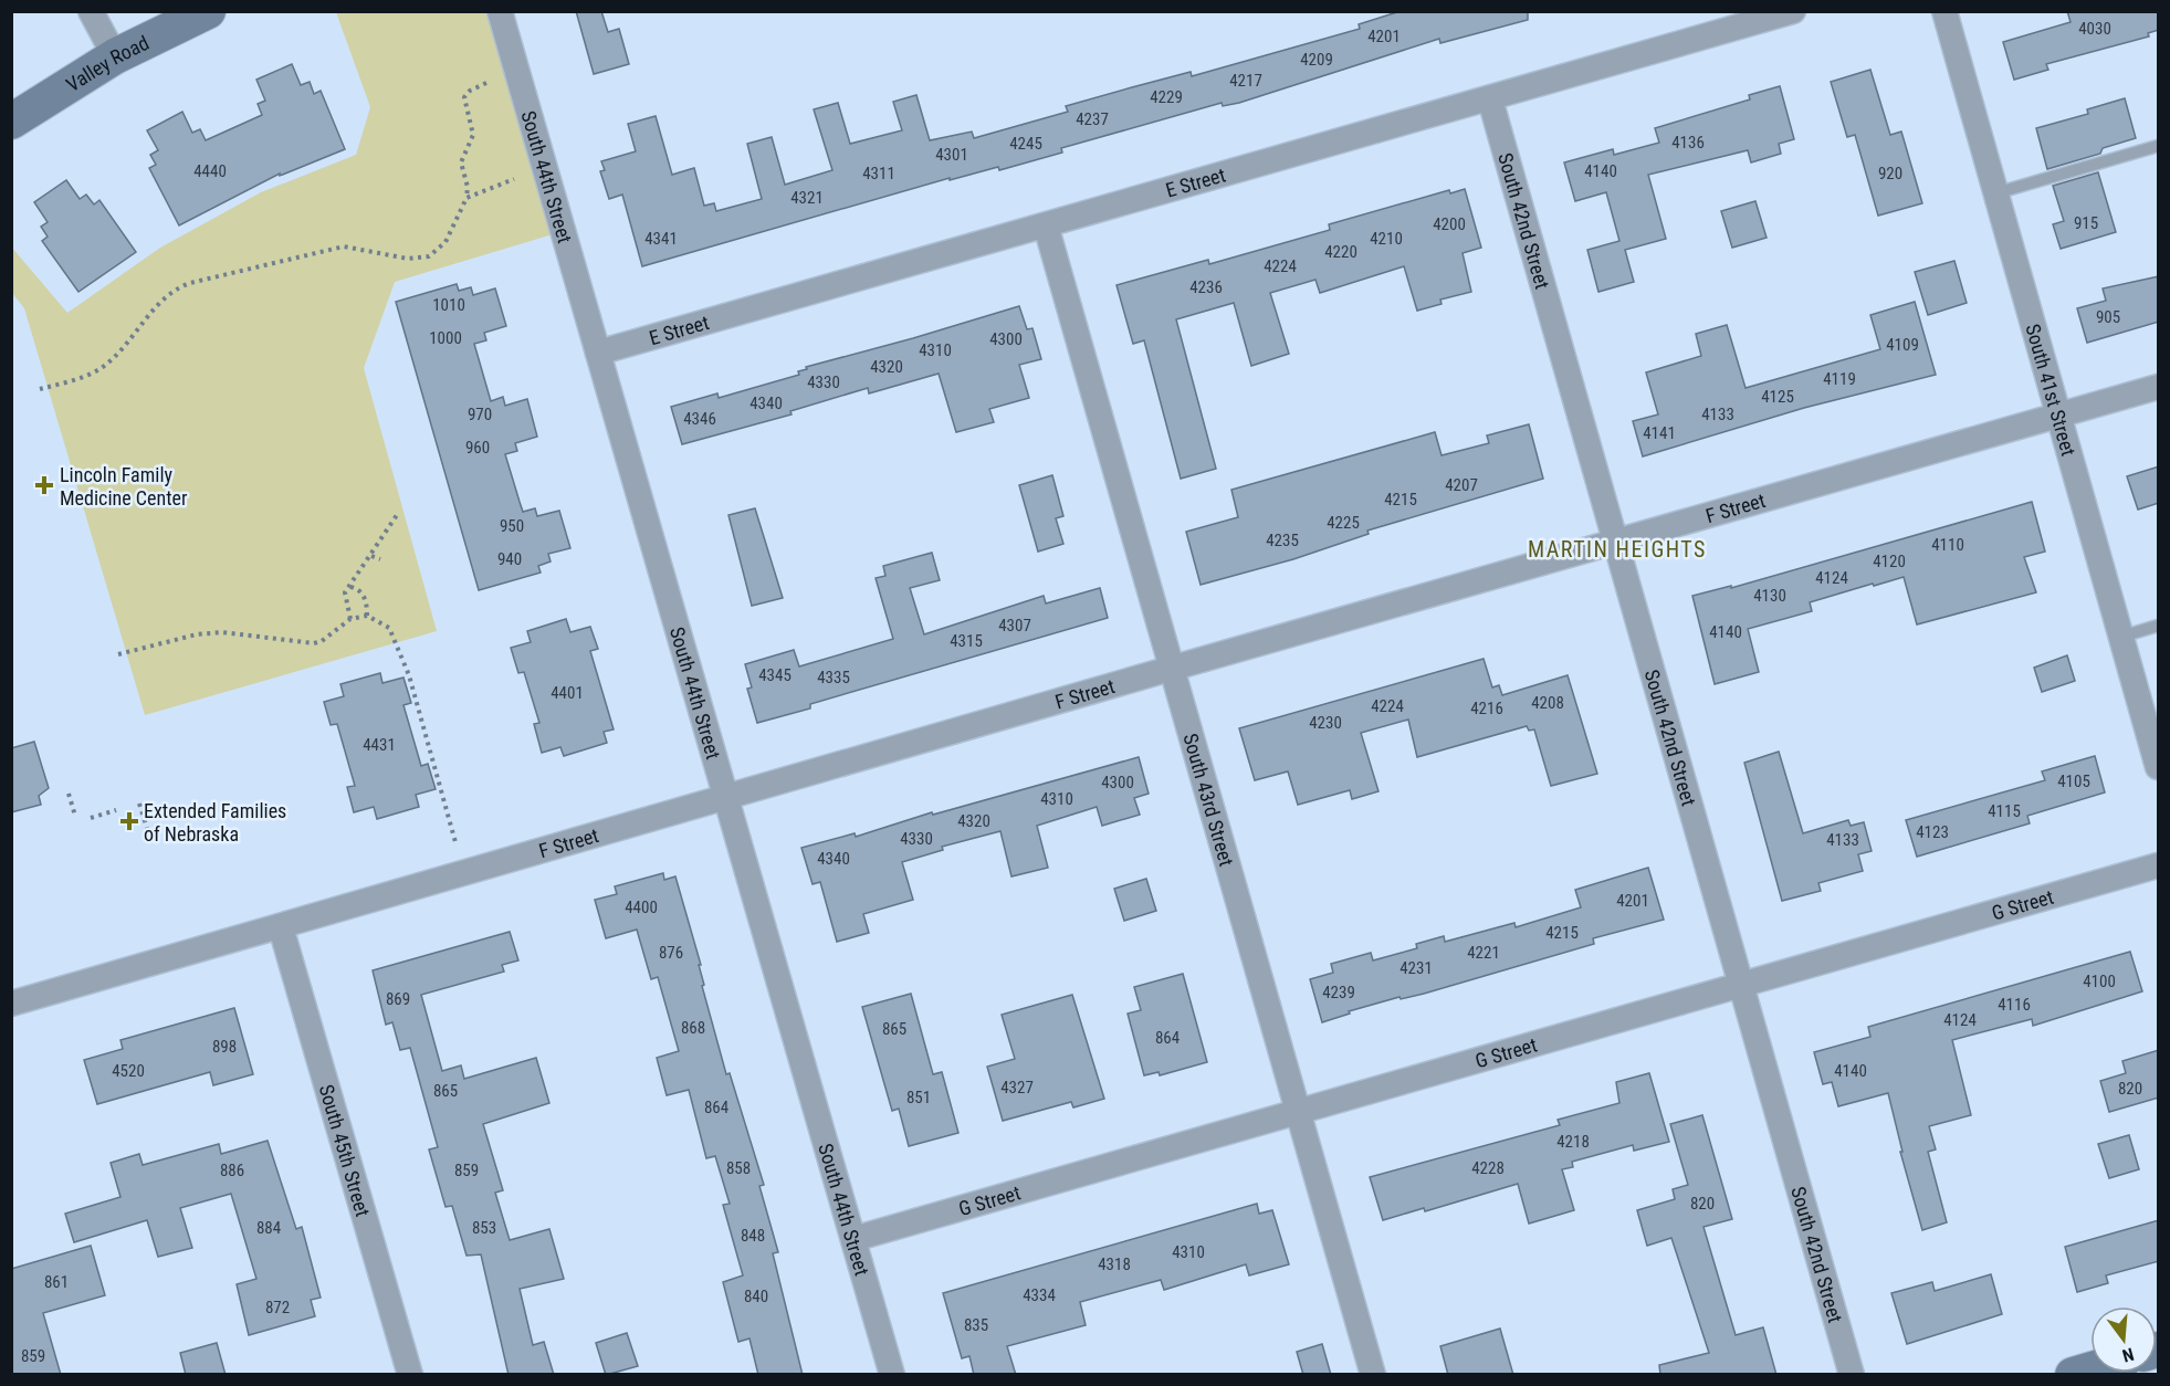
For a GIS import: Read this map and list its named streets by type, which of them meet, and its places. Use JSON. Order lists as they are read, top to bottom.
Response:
{
  "streets": {
    "street": [
      "Valley Road",
      "South 44th Street",
      "E Street",
      "South 42nd Street",
      "South 41st Street",
      "F Street",
      "South 43rd Street",
      "G Street",
      "South 45th Street"
    ]
  },
  "crossings": [
    ["South 44th Street", "E Street"],
    ["South 44th Street", "F Street"],
    ["South 44th Street", "G Street"],
    ["E Street", "South 42nd Street"],
    ["E Street", "South 43rd Street"],
    ["South 42nd Street", "F Street"],
    ["South 42nd Street", "G Street"],
    ["South 41st Street", "F Street"],
    ["F Street", "South 43rd Street"],
    ["F Street", "South 45th Street"],
    ["South 43rd Street", "G Street"]
  ],
  "districts": ["MARTIN HEIGHTS"],
  "places": {
    "health": ["Lincoln Family Medicine Center", "Extended Families of Nebraska"]
  },
  "house_numbers": [
    "4030",
    "4201",
    "4209",
    "4217",
    "4229",
    "4237",
    "4136",
    "4245",
    "4301",
    "4440",
    "4140",
    "4311",
    "920",
    "4321",
    "915",
    "4200",
    "4341",
    "4210",
    "4220",
    "4224",
    "4236",
    "1010",
    "905",
    "1000",
    "4300",
    "4109",
    "4310",
    "4320",
    "4119",
    "4330",
    "4125",
    "4340",
    "970",
    "4133",
    "4346",
    "4141",
    "960",
    "4207",
    "4215",
    "4225",
    "950",
    "4235",
    "4110",
    "940",
    "4120",
    "4124",
    "4130",
    "4307",
    "4140",
    "4315",
    "4345",
    "4335",
    "4401",
    "4208",
    "4224",
    "4216",
    "4230",
    "4431",
    "4105",
    "4300",
    "4310",
    "4115",
    "4320",
    "4123",
    "4330",
    "4133",
    "4340",
    "4201",
    "4400",
    "4215",
    "876",
    "4221",
    "4231",
    "4100",
    "4239",
    "869",
    "4116",
    "4124",
    "868",
    "865",
    "864",
    "898",
    "4520",
    "4140",
    "4327",
    "820",
    "865",
    "851",
    "864",
    "4218",
    "858",
    "4228",
    "886",
    "859",
    "820",
    "884",
    "853",
    "848",
    "4310",
    "4318",
    "861",
    "4334",
    "840",
    "872",
    "835",
    "859"
  ],
  "north": "bottom"
}
